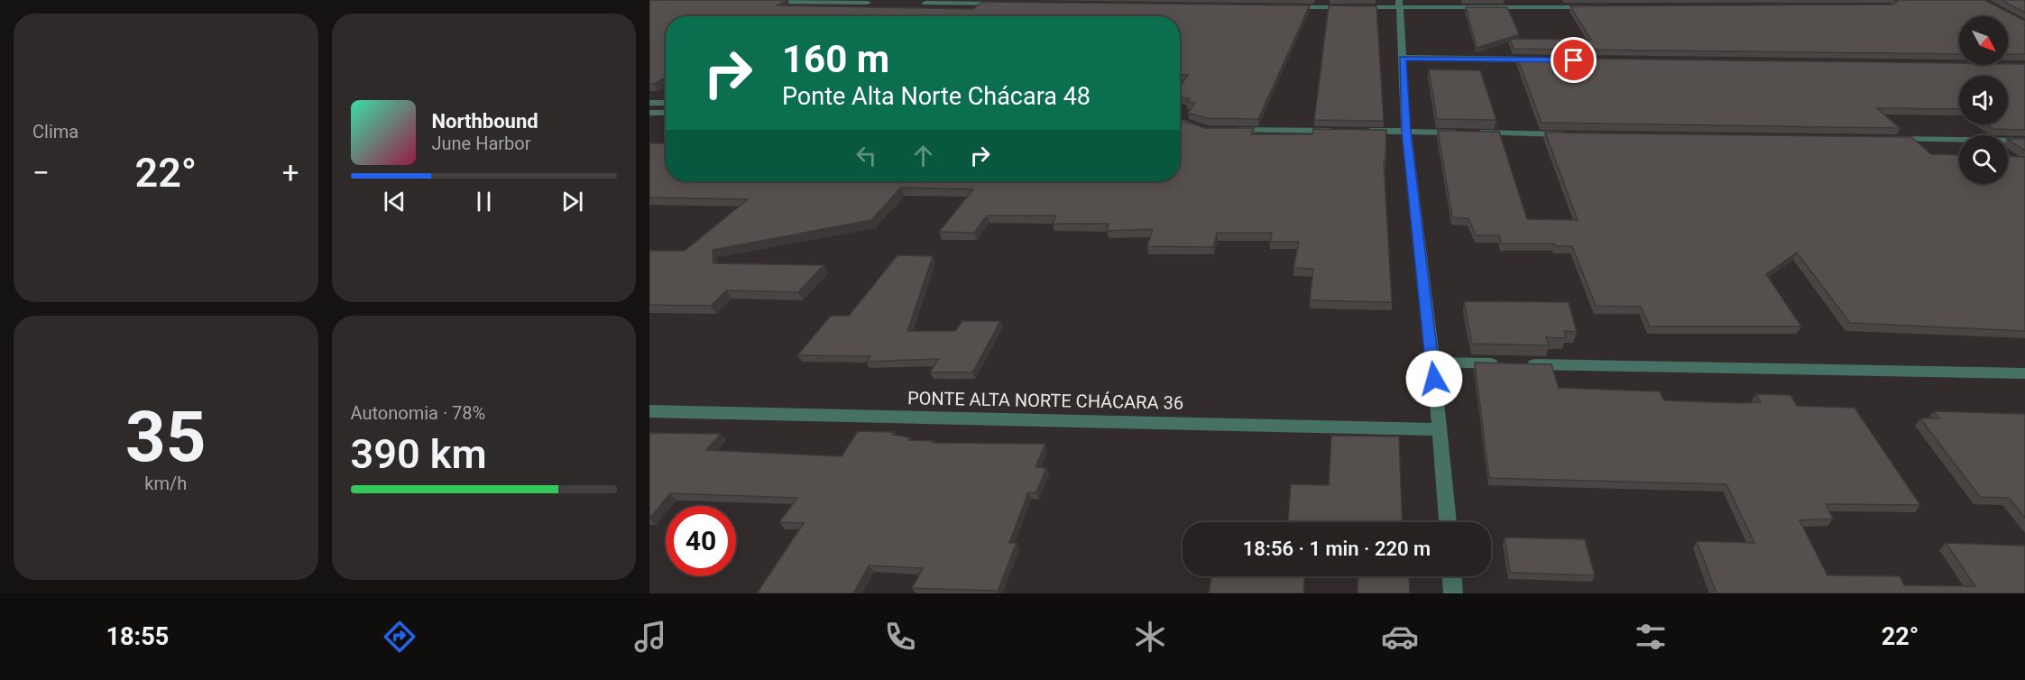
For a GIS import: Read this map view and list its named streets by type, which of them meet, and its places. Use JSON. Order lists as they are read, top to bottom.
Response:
{
  "streets": {
    "street": ["PONTE ALTA NORTE CHÁCARA 36"]
  },
  "north": "bottom right",
  "page": {
    "tile": [
      "Clima",
      ["35", "km/h"],
      ["Autonomia · 78%", "390 km"]
    ],
    "turn": ["160 m", "Ponte Alta Norte Chácara 48"],
    "song": ["Northbound", "June Harbor"],
    "heat": ["−", "22°", "+"],
    "limit": "40",
    "trip": "18:56 · 1 min · 220 m",
    "tabs": ["18:55", "22°"]
  }
}
